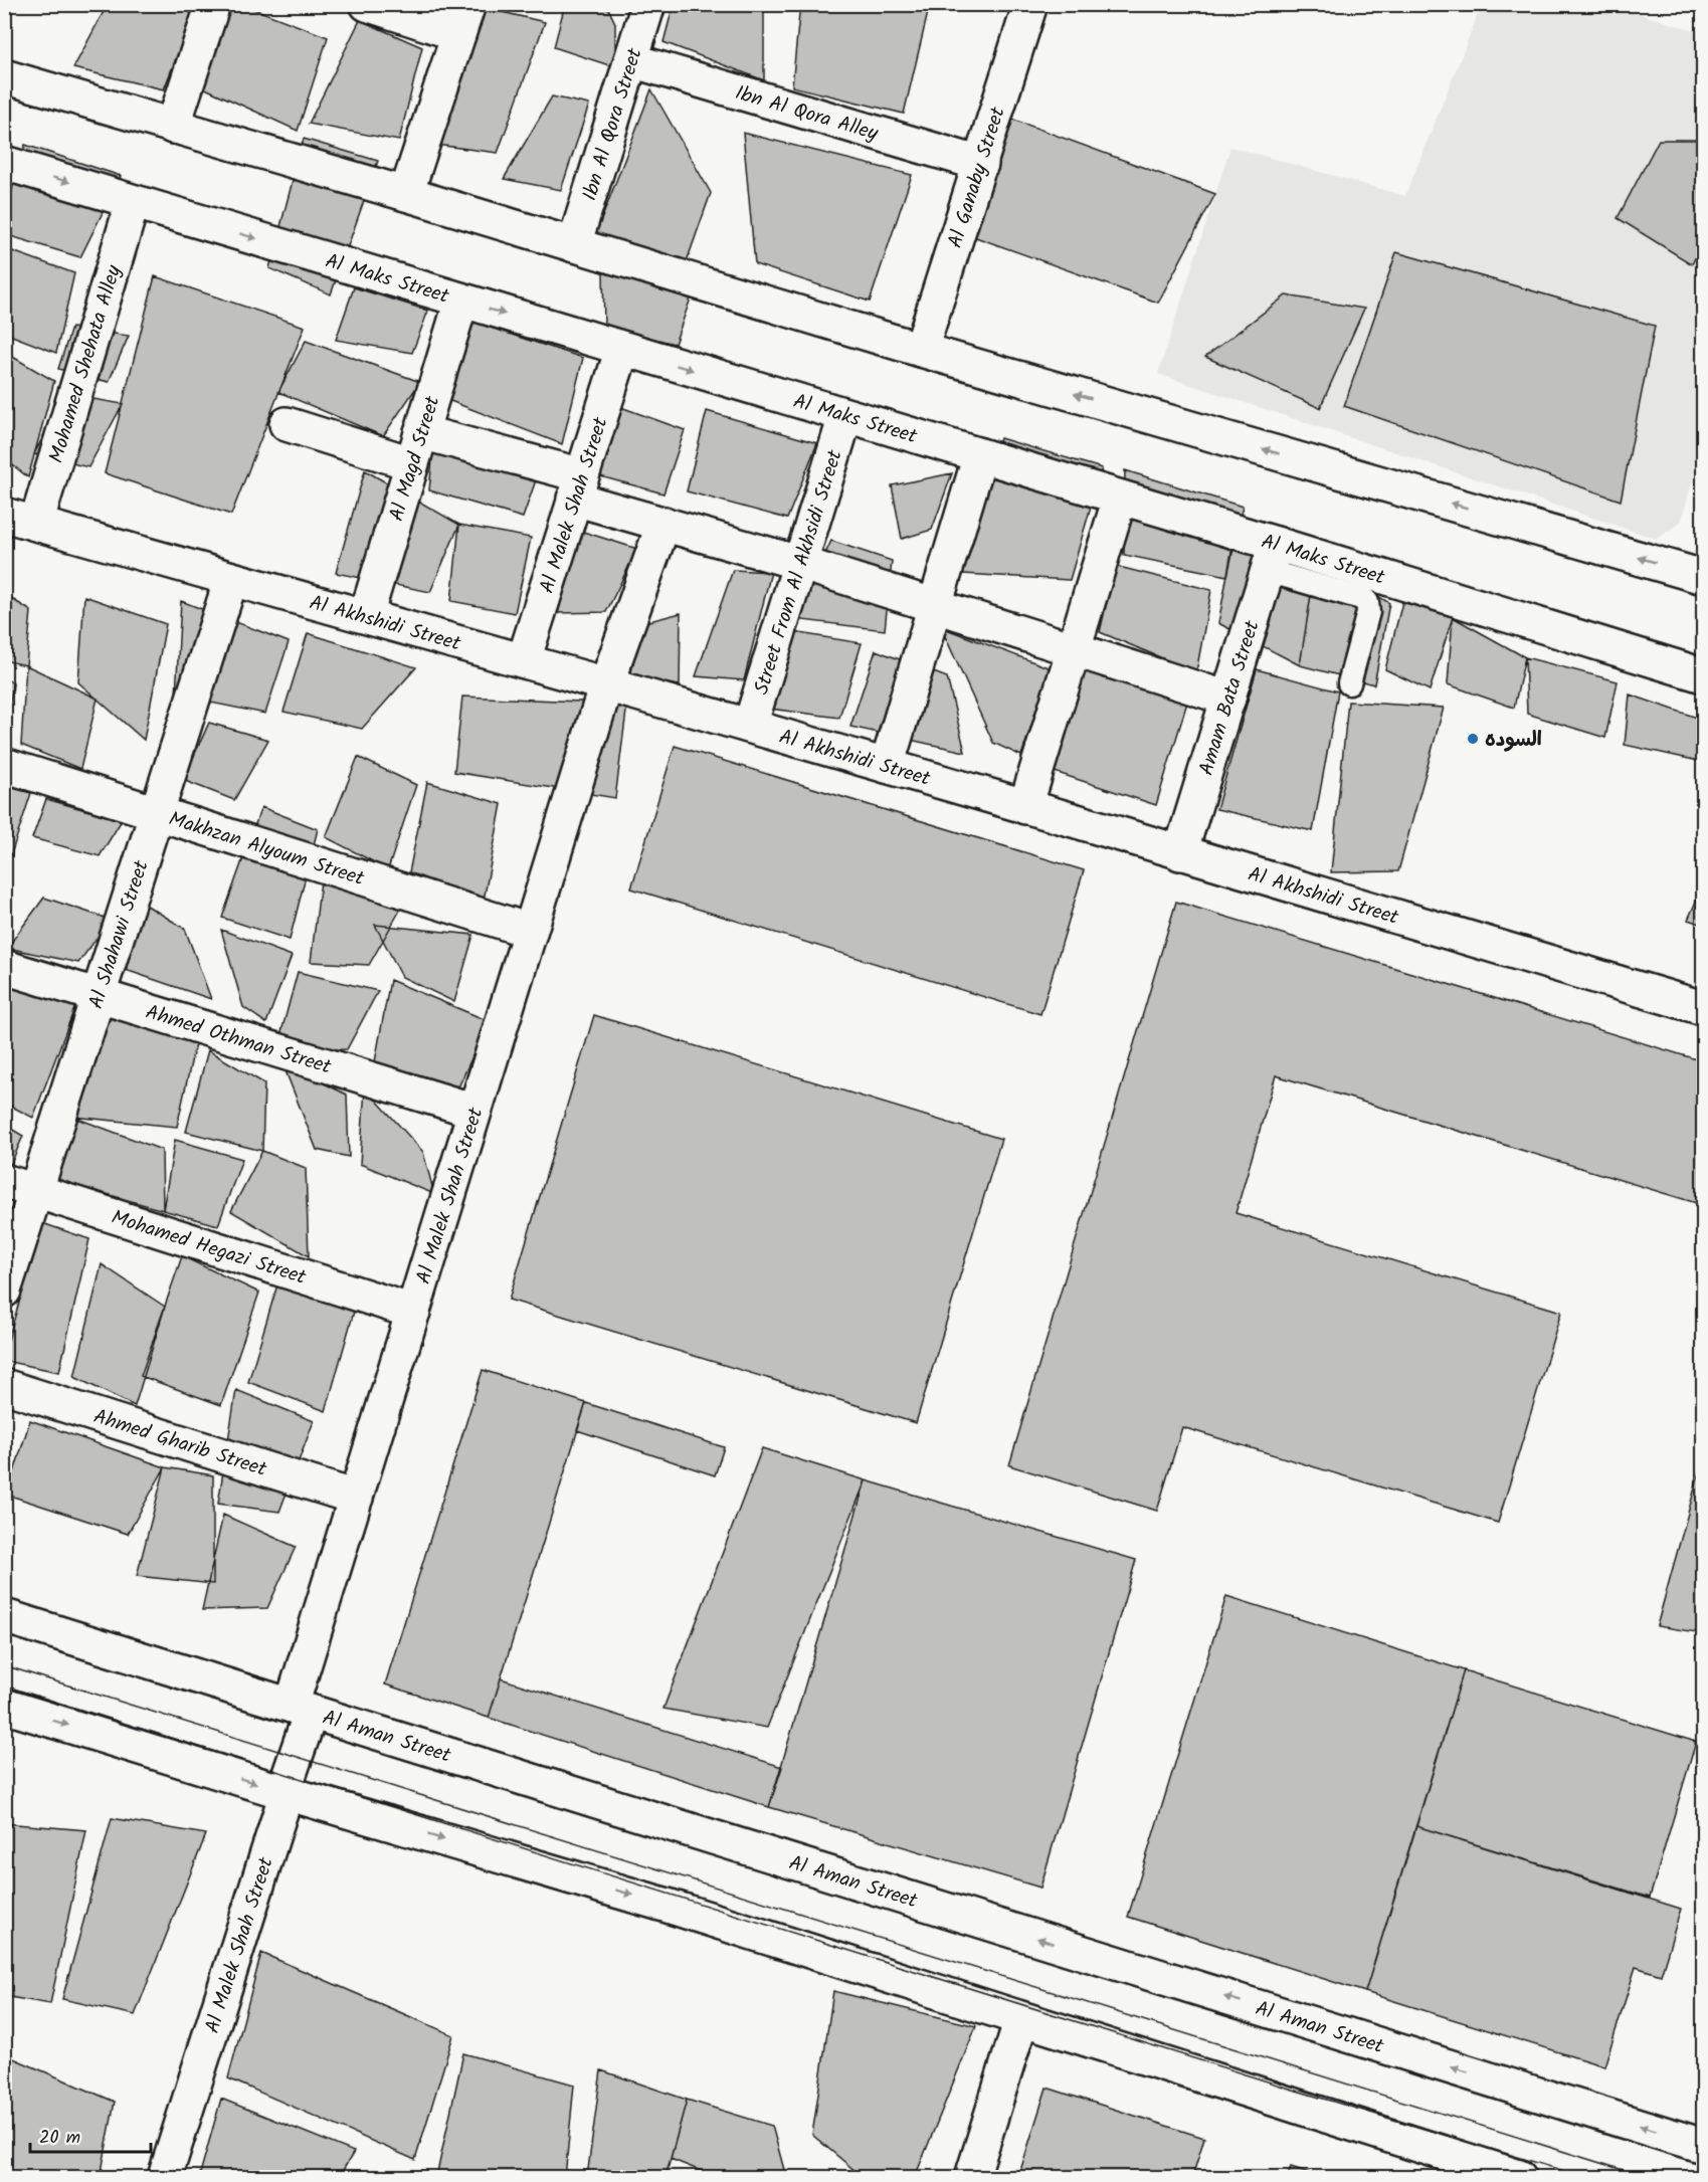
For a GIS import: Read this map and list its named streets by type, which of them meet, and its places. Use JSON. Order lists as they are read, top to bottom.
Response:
{
  "streets": {
    "street": [
      "Ibn Al Qora Alley",
      "Ibn Al Qora Street",
      "Al Ganaby Street",
      "Al Maks Street",
      "Mohamed Shehata Alley",
      "Al Magd Street",
      "Al Malek Shah Street",
      "Street From Al Akhsidi Street",
      "Al Akhshidi Street",
      "Amam Bata Street",
      "Makhzan Alyoum Street",
      "Al Shahawi Street",
      "Ahmed Othman Street",
      "Mohamed Hegazi Street",
      "Ahmed Gharib Street",
      "Al Aman Street"
    ]
  },
  "crossings": [
    ["Ibn Al Qora Alley", "Ibn Al Qora Street"],
    ["Ibn Al Qora Alley", "Al Ganaby Street"],
    ["Al Maks Street", "Mohamed Shehata Alley"],
    ["Al Maks Street", "Al Magd Street"],
    ["Al Maks Street", "Al Malek Shah Street"],
    ["Al Maks Street", "Street From Al Akhsidi Street"],
    ["Al Maks Street", "Amam Bata Street"],
    ["Mohamed Shehata Alley", "Al Akhshidi Street"],
    ["Al Magd Street", "Al Akhshidi Street"],
    ["Al Malek Shah Street", "Al Akhshidi Street"],
    ["Al Malek Shah Street", "Makhzan Alyoum Street"],
    ["Al Malek Shah Street", "Ahmed Othman Street"],
    ["Al Malek Shah Street", "Mohamed Hegazi Street"],
    ["Al Malek Shah Street", "Ahmed Gharib Street"],
    ["Al Malek Shah Street", "Al Aman Street"],
    ["Street From Al Akhsidi Street", "Al Akhshidi Street"],
    ["Al Akhshidi Street", "Amam Bata Street"],
    ["Al Akhshidi Street", "Al Shahawi Street"],
    ["Makhzan Alyoum Street", "Al Shahawi Street"],
    ["Al Shahawi Street", "Ahmed Othman Street"],
    ["Al Shahawi Street", "Mohamed Hegazi Street"]
  ],
  "places": ["السوده"],
  "scale_bar": "20 m"
}
